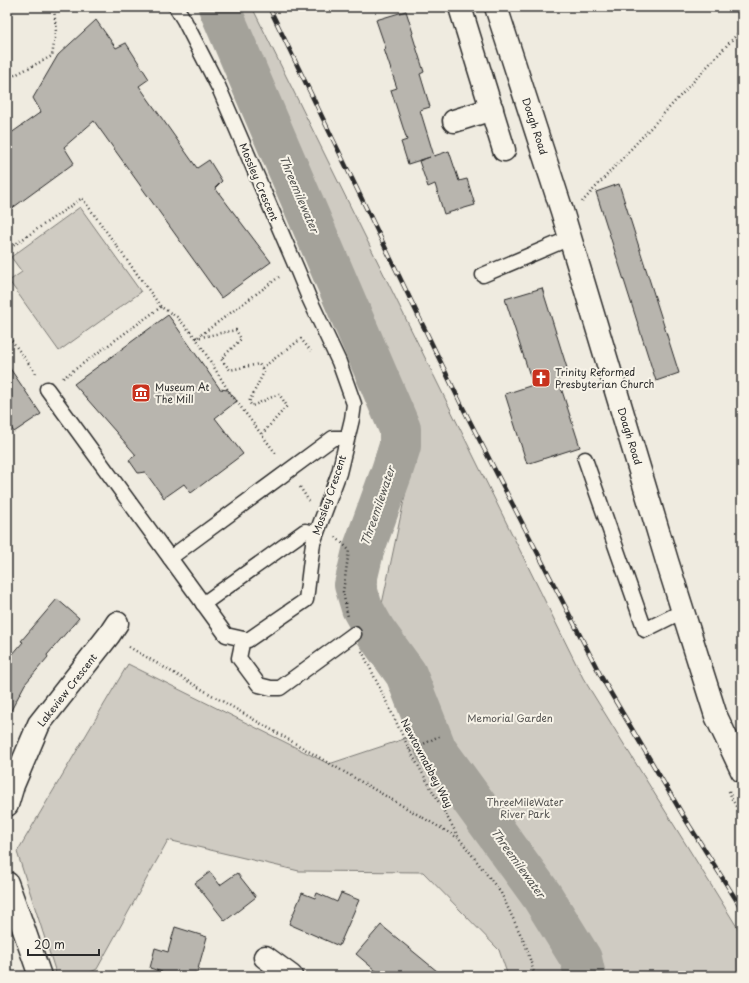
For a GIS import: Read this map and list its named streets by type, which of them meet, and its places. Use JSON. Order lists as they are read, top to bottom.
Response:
{
  "streets": {
    "main road": ["Doagh Road", "Lakeview Crescent"],
    "lane": ["Mossley Crescent"],
    "path": ["Newtownabbey Way"]
  },
  "water": ["Threemilewater"],
  "parks": ["Memorial Garden", "ThreeMileWater River Park"],
  "places": {
    "church": ["Trinity Reformed Presbyterian Church"],
    "museum": ["Museum At The Mill"]
  },
  "scale_bar": "20 m"
}
